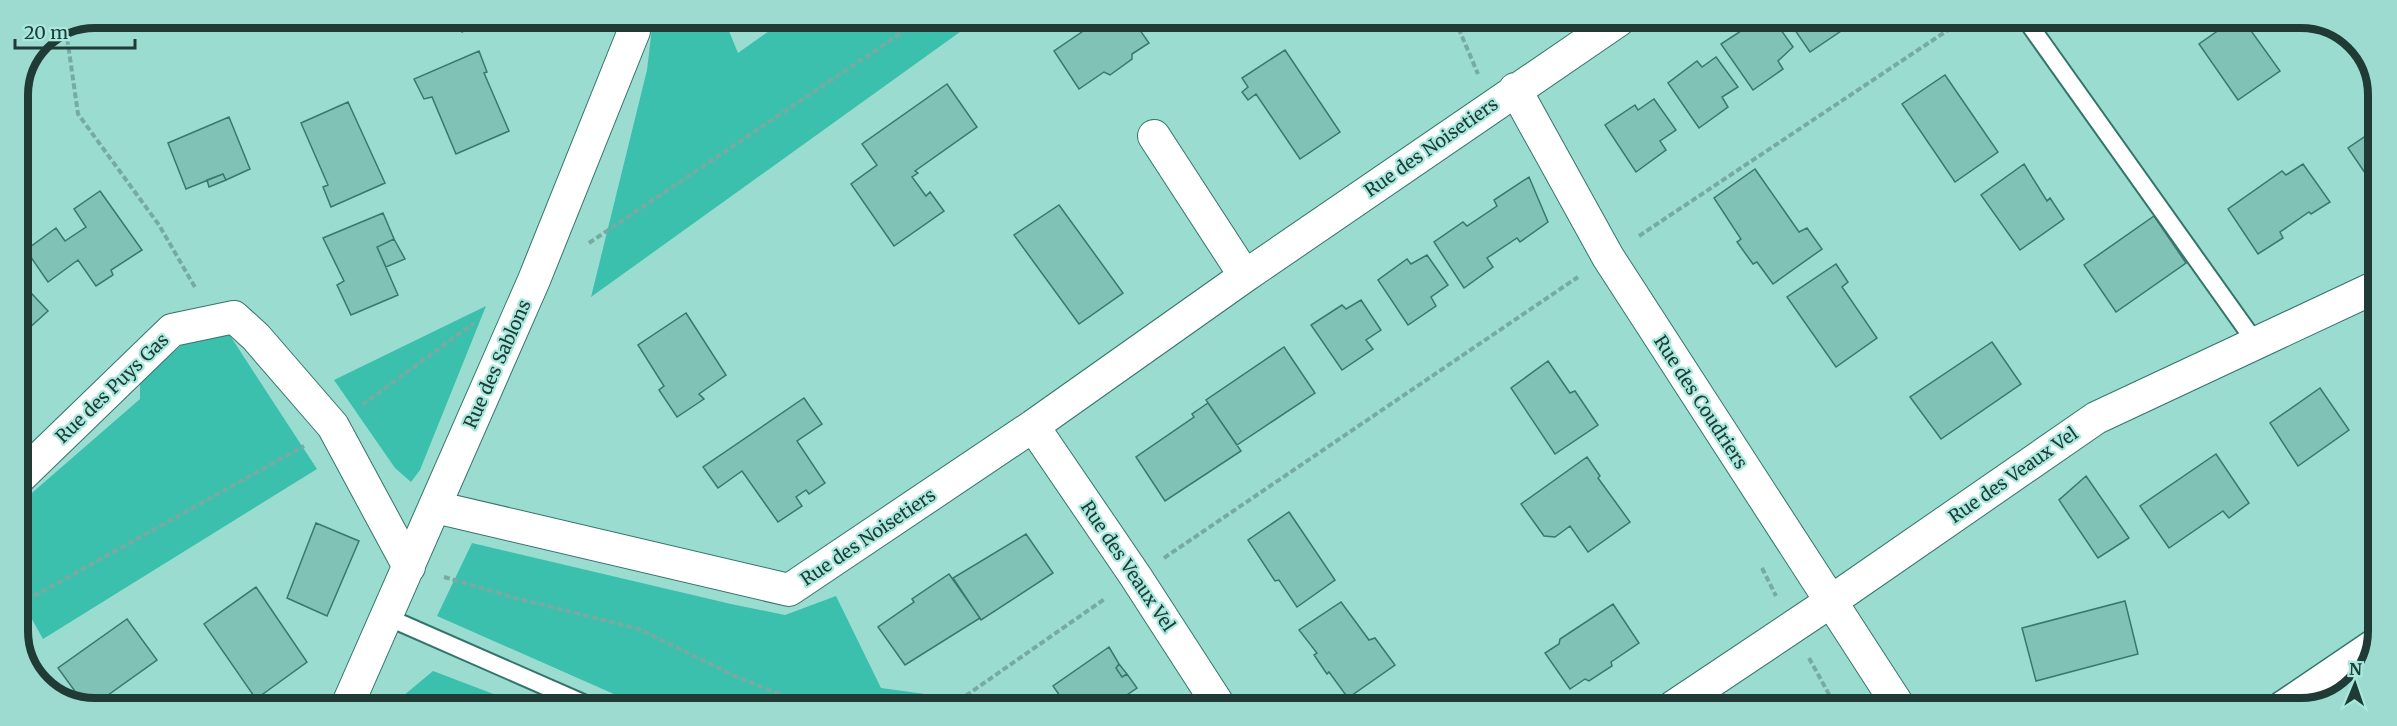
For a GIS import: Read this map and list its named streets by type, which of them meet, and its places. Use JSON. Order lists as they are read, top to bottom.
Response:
{
  "streets": {
    "street": [
      "Rue des Noisetiers",
      "Rue des Sablons",
      "Rue des Puys Gas",
      "Rue des Coudriers",
      "Rue des Veaux Vel"
    ]
  },
  "crossings": [
    ["Rue des Noisetiers", "Rue des Sablons"],
    ["Rue des Noisetiers", "Rue des Coudriers"],
    ["Rue des Noisetiers", "Rue des Veaux Vel"],
    ["Rue des Sablons", "Rue des Puys Gas"],
    ["Rue des Coudriers", "Rue des Veaux Vel"]
  ],
  "scale_bar": "20 m",
  "north": "top"
}
